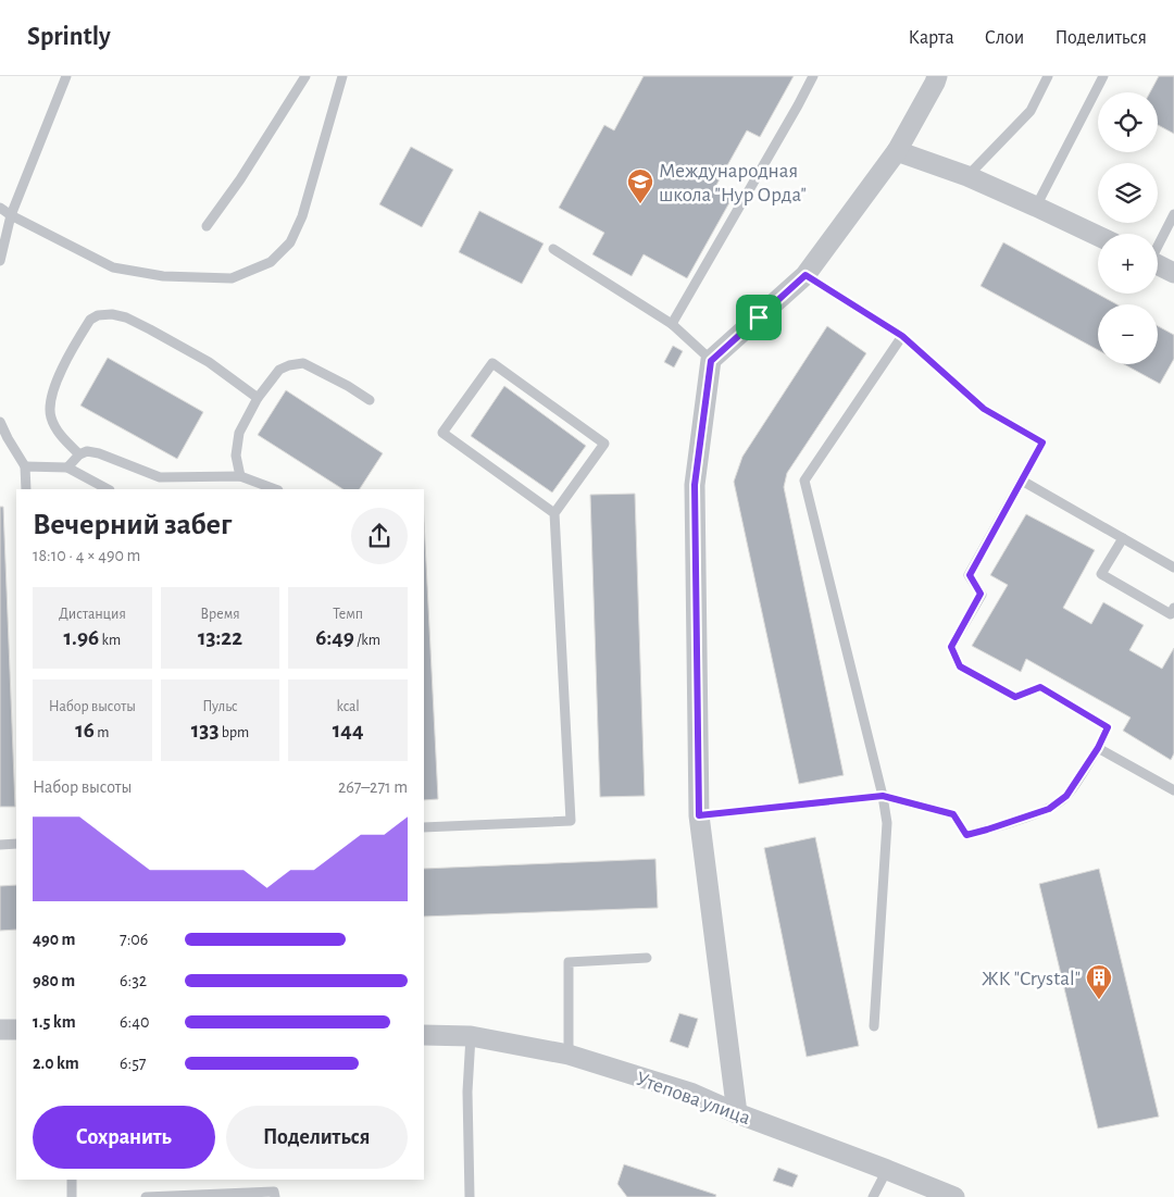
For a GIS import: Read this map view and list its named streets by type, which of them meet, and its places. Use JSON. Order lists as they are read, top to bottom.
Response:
{
  "streets": {
    "street": ["Утепова улица"]
  },
  "places": {
    "school or university": ["Международная школа \"Нур Орда\""],
    "building": ["ЖК \"Crystal\""]
  },
  "page": {
    "header": "Sprintly",
    "nav": ["Карта", "Слои", "Поделиться"],
    "map_buttons": ["+", "−"],
    "heading": ["Вечерний забег", "18:10 · 4 × 490 m"],
    "stats": [
      ["Дистанция", "1.96 km"],
      ["Время", "13:22"],
      ["Темп", "6:49 /km"],
      ["Набор высоты", "16 m"],
      ["Пульс", "133 bpm"],
      ["kcal", "144"]
    ],
    "chart": ["Набор высоты", "267–271 m"],
    "list": [
      {
        "name": "490 m",
        "note": "7:06"
      },
      {
        "name": "980 m",
        "note": "6:32"
      },
      {
        "name": "1.5 km",
        "note": "6:40"
      },
      {
        "name": "2.0 km",
        "note": "6:57"
      }
    ],
    "buttons": ["Сохранить", "Поделиться"]
  }
}
